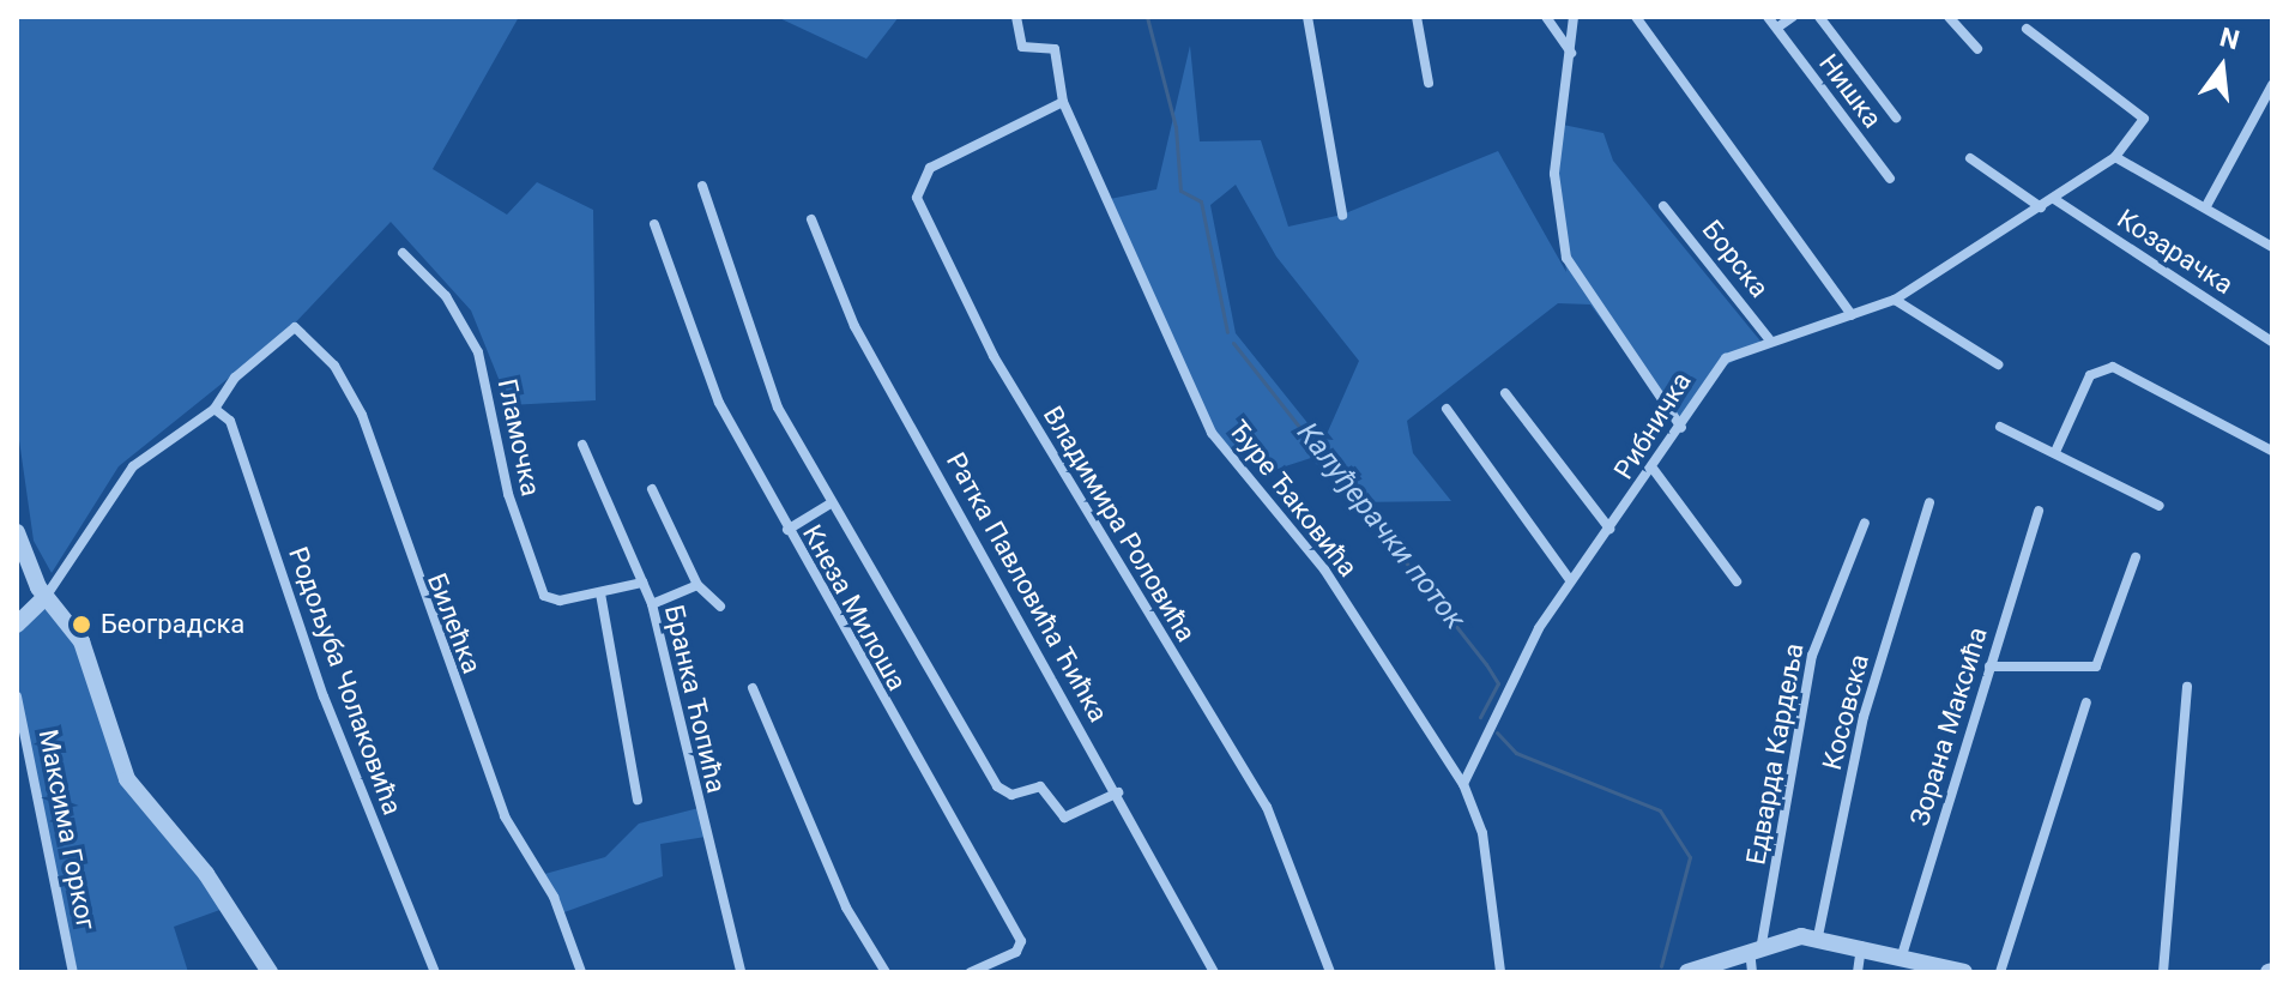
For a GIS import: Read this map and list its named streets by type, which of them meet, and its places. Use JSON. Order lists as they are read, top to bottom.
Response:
{
  "streets": {
    "street": [
      "Нишка",
      "Козарачка",
      "Борска",
      "Рибничка",
      "Гламочка",
      "Ђуре Ђаковића",
      "Владимира Роловића",
      "Ратка Павловића Ћићка",
      "Кнеза Милоша",
      "Билећка",
      "Родољуба Чолаковића",
      "Бранка Ћопића",
      "Косовска",
      "Зорана Максића",
      "Едварда Кардеља",
      "Максима Горког"
    ]
  },
  "crossings": [
    ["Козарачка", "Рибничка"],
    ["Борска", "Рибничка"],
    ["Рибничка", "Ђуре Ђаковића"],
    ["Гламочка", "Бранка Ћопића"],
    ["Ђуре Ђаковића", "Владимира Роловића"],
    ["Ратка Павловића Ћићка", "Кнеза Милоша"],
    ["Билећка", "Родољуба Чолаковића"]
  ],
  "water": ["Калуђерачки поток"],
  "places": ["Београдска"],
  "north": "top"
}
